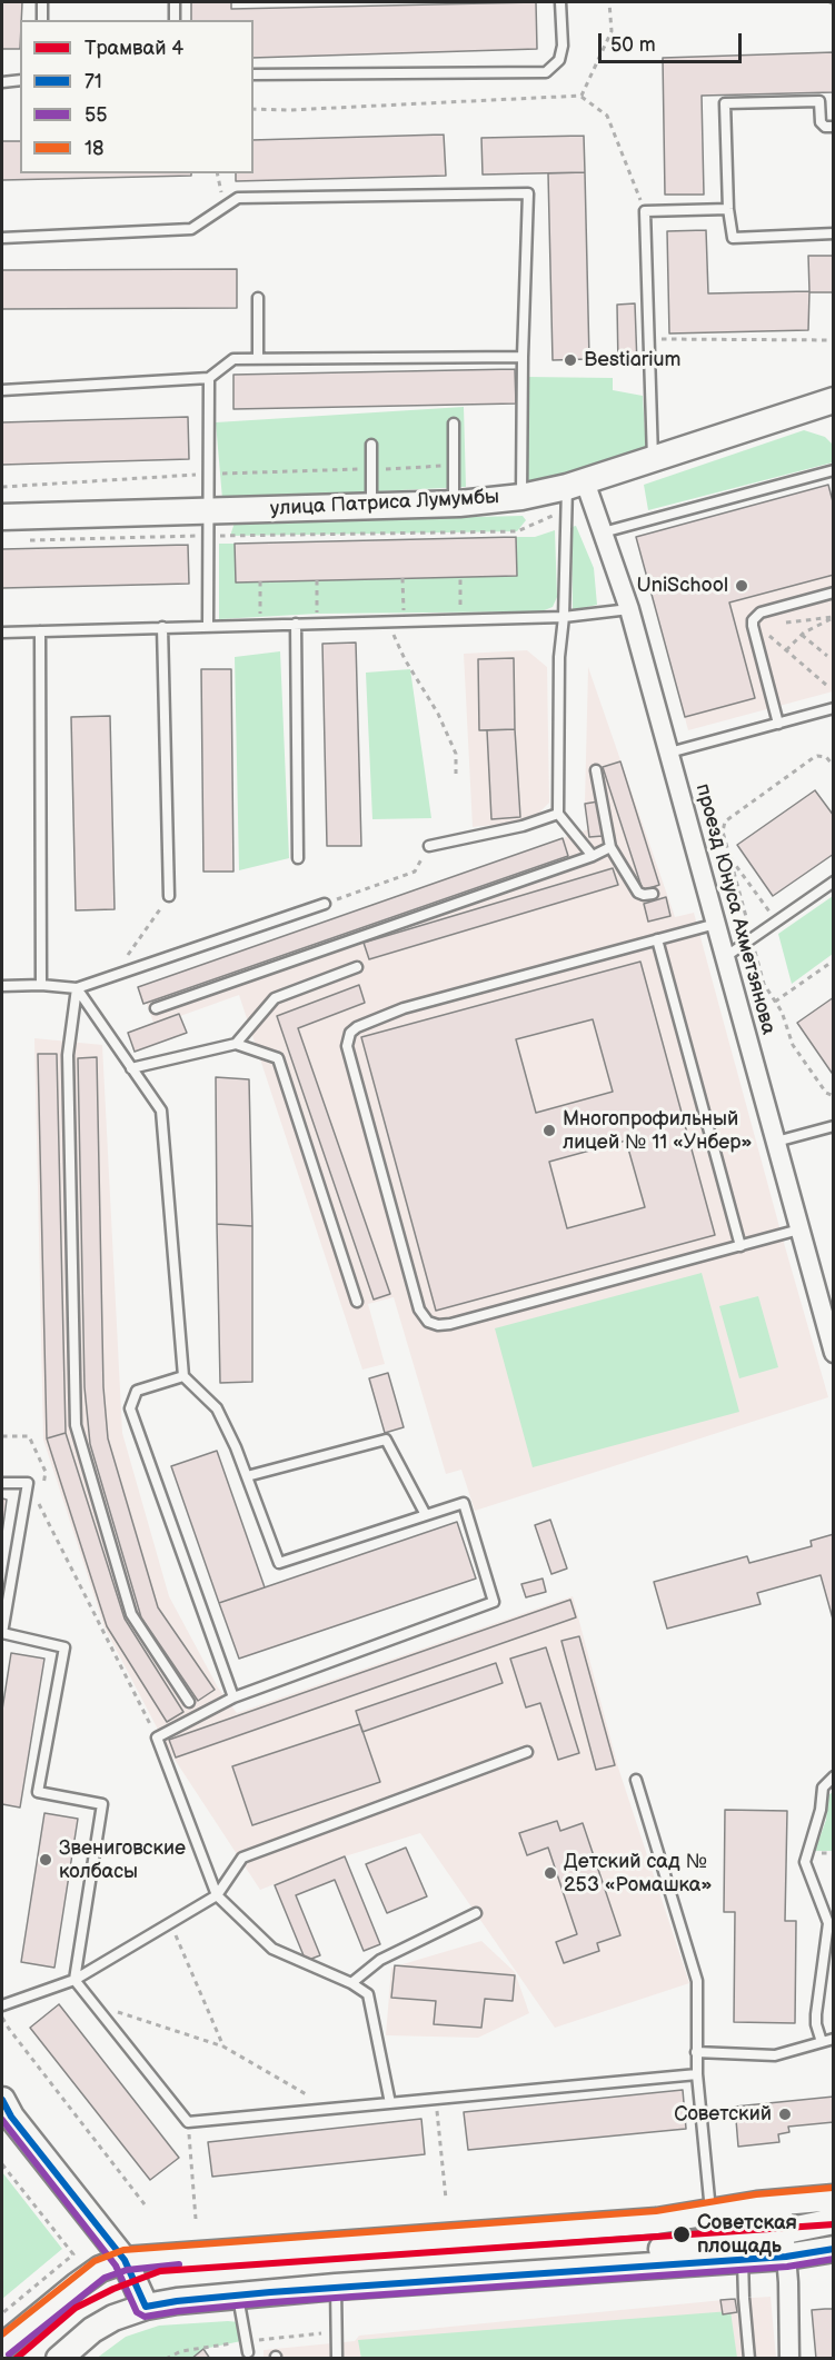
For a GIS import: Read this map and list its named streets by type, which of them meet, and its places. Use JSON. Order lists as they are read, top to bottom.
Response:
{
  "streets": {
    "main road": ["улица Патриса Лумумбы"],
    "street": ["проезд Юнуса Ахметзянова"]
  },
  "crossings": [
    ["улица Патриса Лумумбы", "проезд Юнуса Ахметзянова"]
  ],
  "places": [
    "Bestiarium",
    "UniSchool",
    "Многопрофильный лицей № 11 «Унбер»",
    "Звениговские колбасы",
    "Детский сад № 253 «Ромашка»",
    "Советский",
    "Советская площадь"
  ],
  "lines": [
    "transit line 71",
    "transit line 55",
    "transit line 18",
    "tram line 4"
  ],
  "legend": [
    "Трамвай 4",
    "71",
    "55",
    "18"
  ],
  "scale_bar": "50 m"
}
